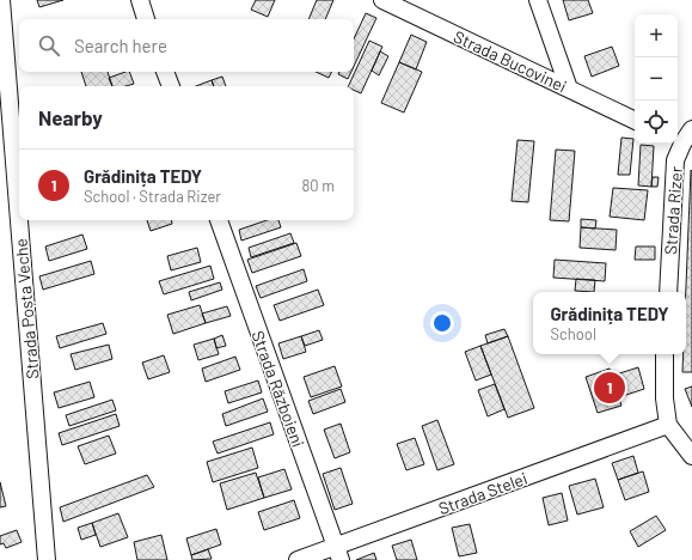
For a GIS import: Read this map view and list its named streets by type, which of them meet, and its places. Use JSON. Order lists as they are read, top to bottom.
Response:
{
  "streets": {
    "street": [
      "Strada Bucovinei",
      "Strada Rizer",
      "Strada Poșta Veche",
      "Strada Războieni",
      "Strada Stelei"
    ]
  },
  "crossings": [
    ["Strada Războieni", "Strada Stelei"]
  ],
  "page": {
    "map_buttons": ["+", "−"],
    "search": "Search here",
    "heading": "Nearby",
    "list": [
      {
        "mark": "1",
        "name": "Grădinița TEDY",
        "note": "School · Strada Rizer",
        "value": "80 m"
      }
    ],
    "popup": ["Grădinița TEDY", "School"],
    "pins": "1"
  }
}
